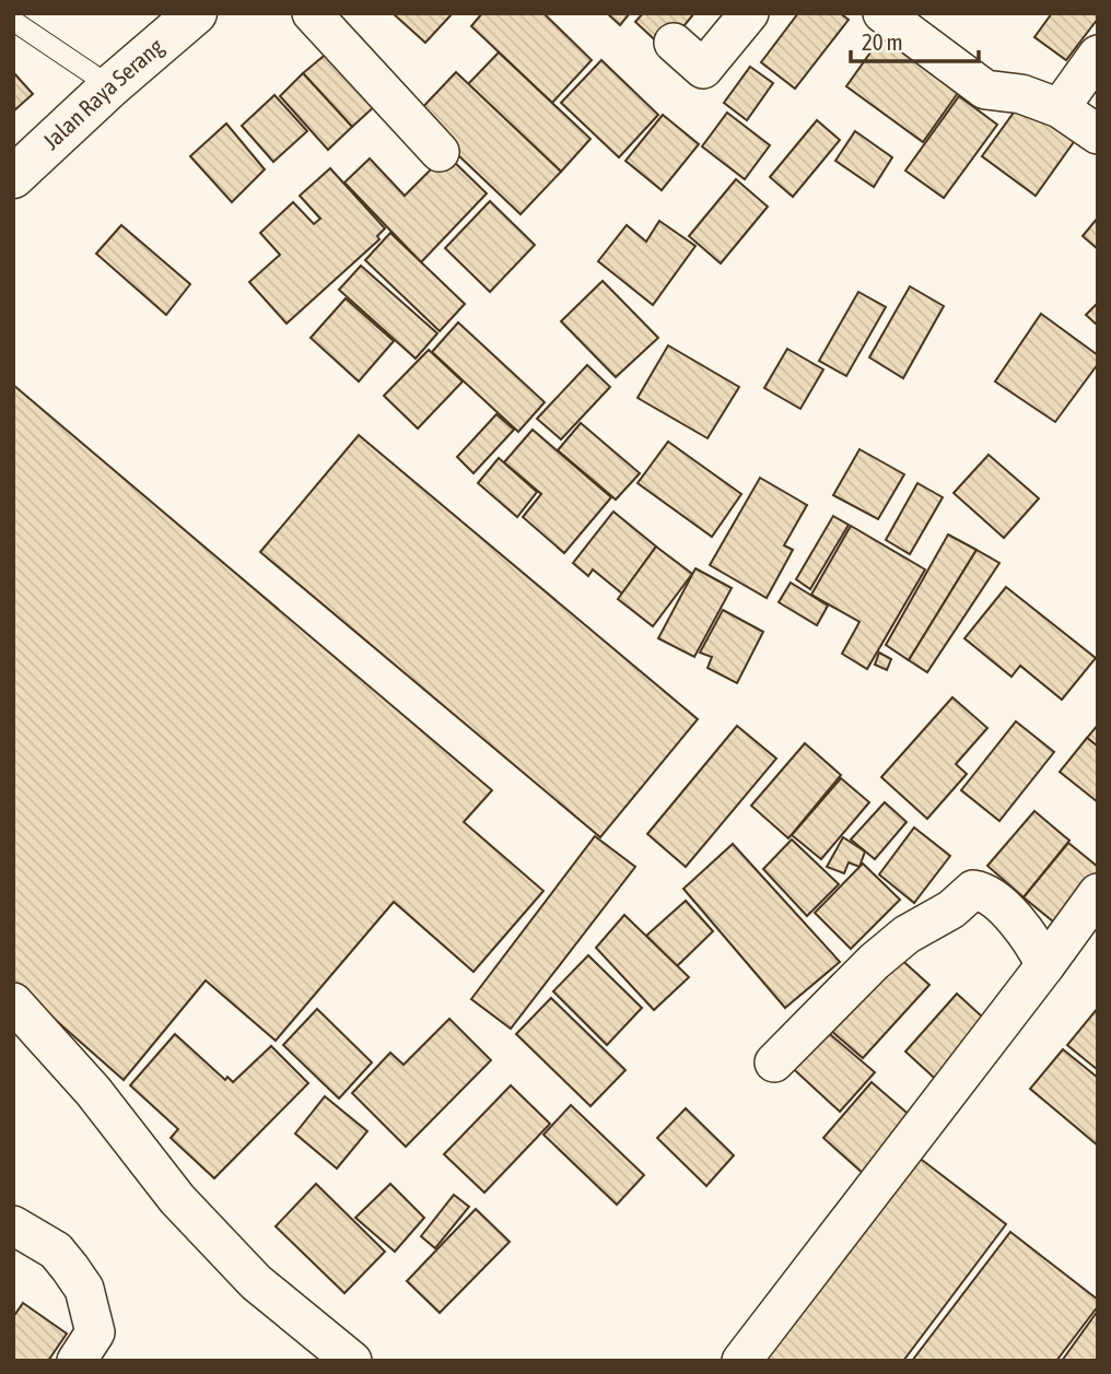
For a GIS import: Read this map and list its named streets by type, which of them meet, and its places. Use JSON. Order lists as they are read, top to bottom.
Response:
{
  "streets": {
    "highway": ["Jalan Raya Serang"]
  },
  "scale_bar": "20 m"
}
